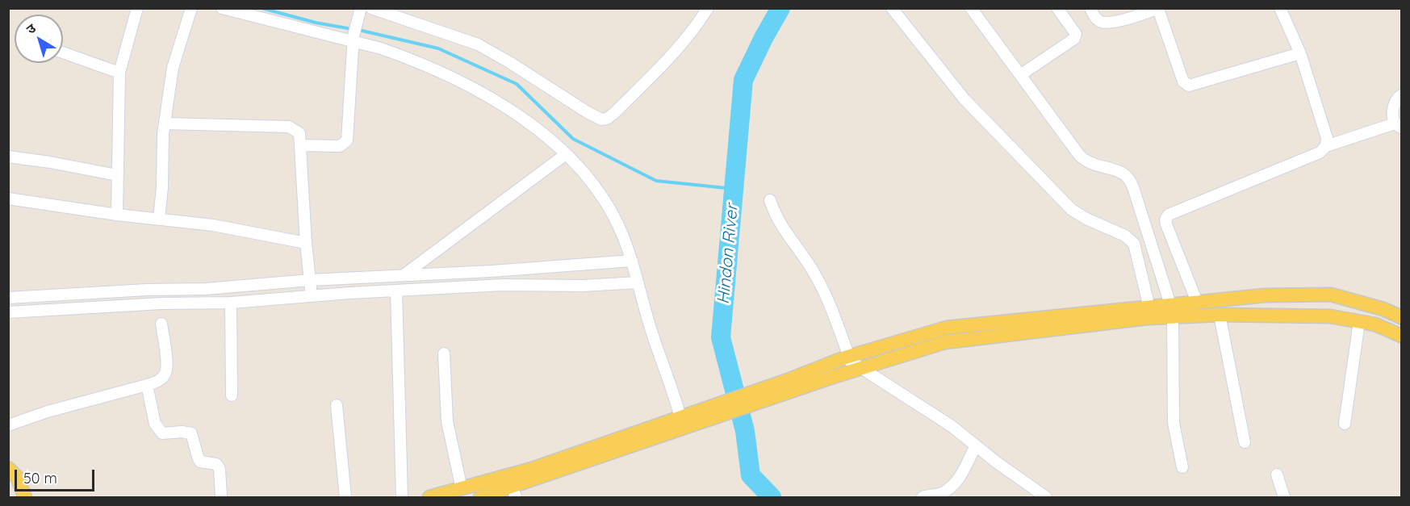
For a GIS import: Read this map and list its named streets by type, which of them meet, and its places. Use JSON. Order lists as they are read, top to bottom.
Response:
{
  "water": ["Hindon River"],
  "scale_bar": "50 m",
  "north": "top left"
}
